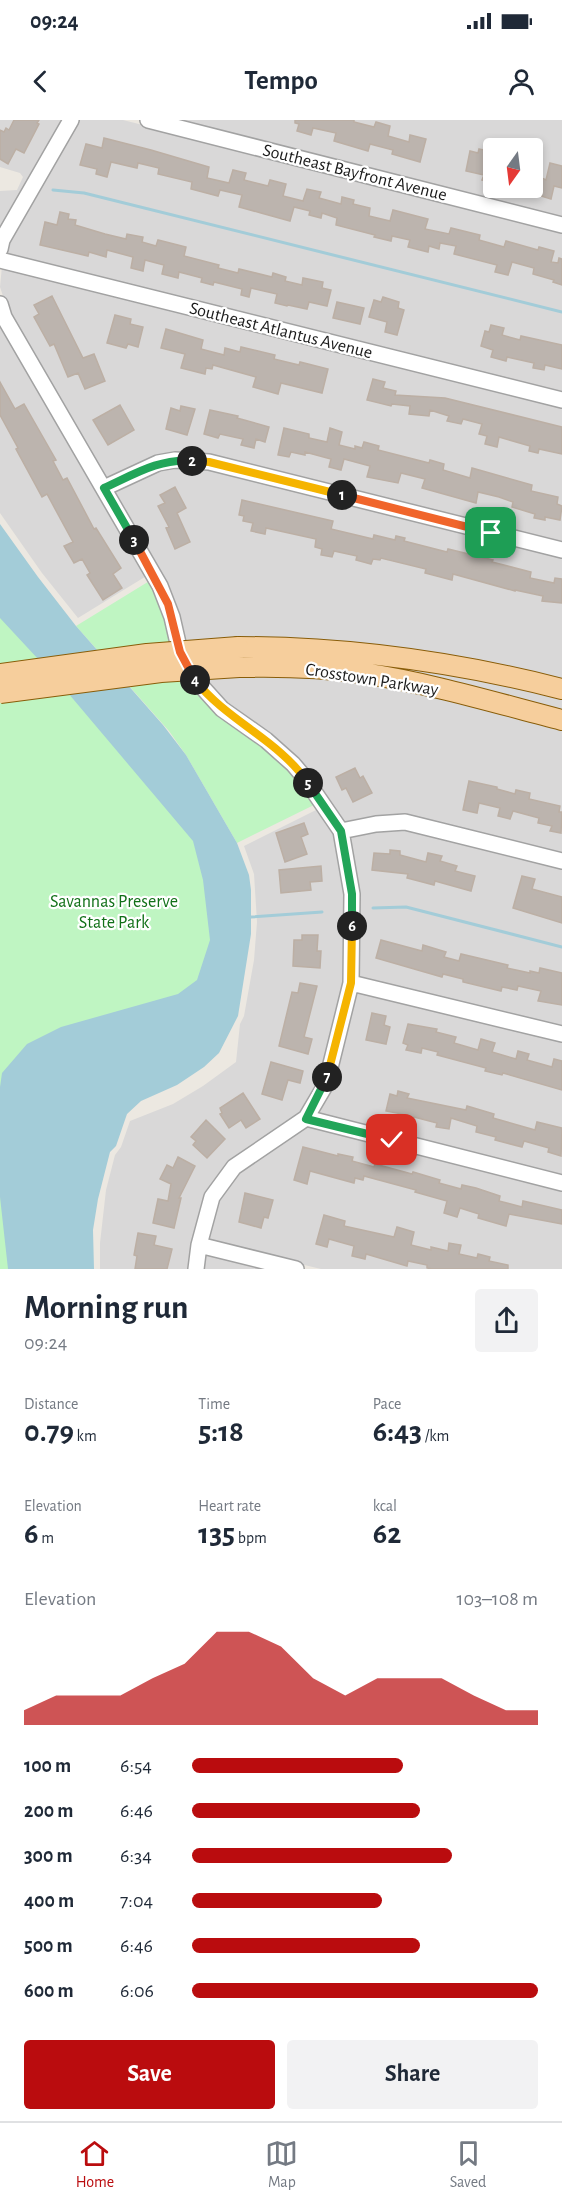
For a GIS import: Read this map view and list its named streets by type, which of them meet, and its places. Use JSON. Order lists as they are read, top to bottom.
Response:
{
  "streets": {
    "main road": ["Crosstown Parkway"],
    "street": ["Southeast Bayfront Avenue", "Southeast Atlantus Avenue"]
  },
  "parks": ["Savannas Preserve State Park"],
  "north": "bottom",
  "page": {
    "status": "09:24",
    "header": "Tempo",
    "pins": [
      "2",
      "1",
      "3",
      "4",
      "5",
      "6",
      "7"
    ],
    "heading": ["Morning run", "09:24"],
    "stats": [
      ["Distance", "0.79 km"],
      ["Time", "5:18"],
      ["Pace", "6:43 /km"],
      ["Elevation", "6 m"],
      ["Heart rate", "135 bpm"],
      ["kcal", "62"]
    ],
    "chart": ["Elevation", "103–108 m"],
    "list": [
      {
        "name": "100 m",
        "note": "6:54"
      },
      {
        "name": "200 m",
        "note": "6:46"
      },
      {
        "name": "300 m",
        "note": "6:34"
      },
      {
        "name": "400 m",
        "note": "7:04"
      },
      {
        "name": "500 m",
        "note": "6:46"
      },
      {
        "name": "600 m",
        "note": "6:06"
      }
    ],
    "buttons": ["Save", "Share"],
    "tabs": ["Home", "Map", "Saved"]
  }
}
